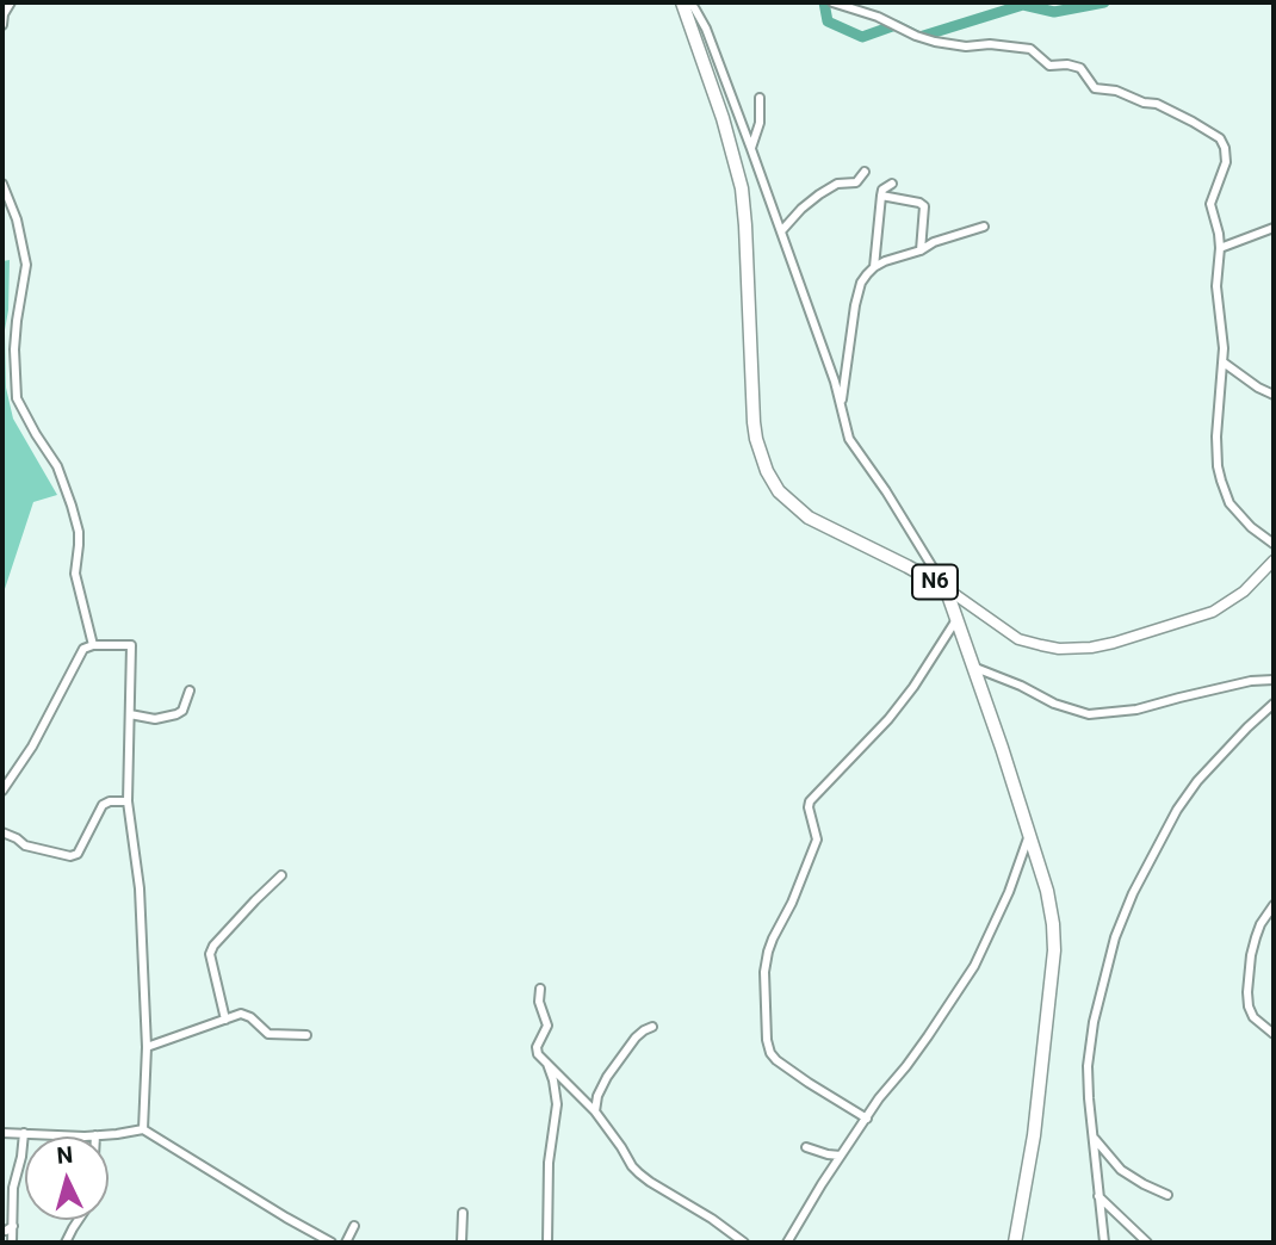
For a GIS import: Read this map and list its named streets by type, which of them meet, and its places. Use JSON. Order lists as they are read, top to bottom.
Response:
{
  "streets": {
    "highway": ["N6"]
  },
  "north": "top"
}
